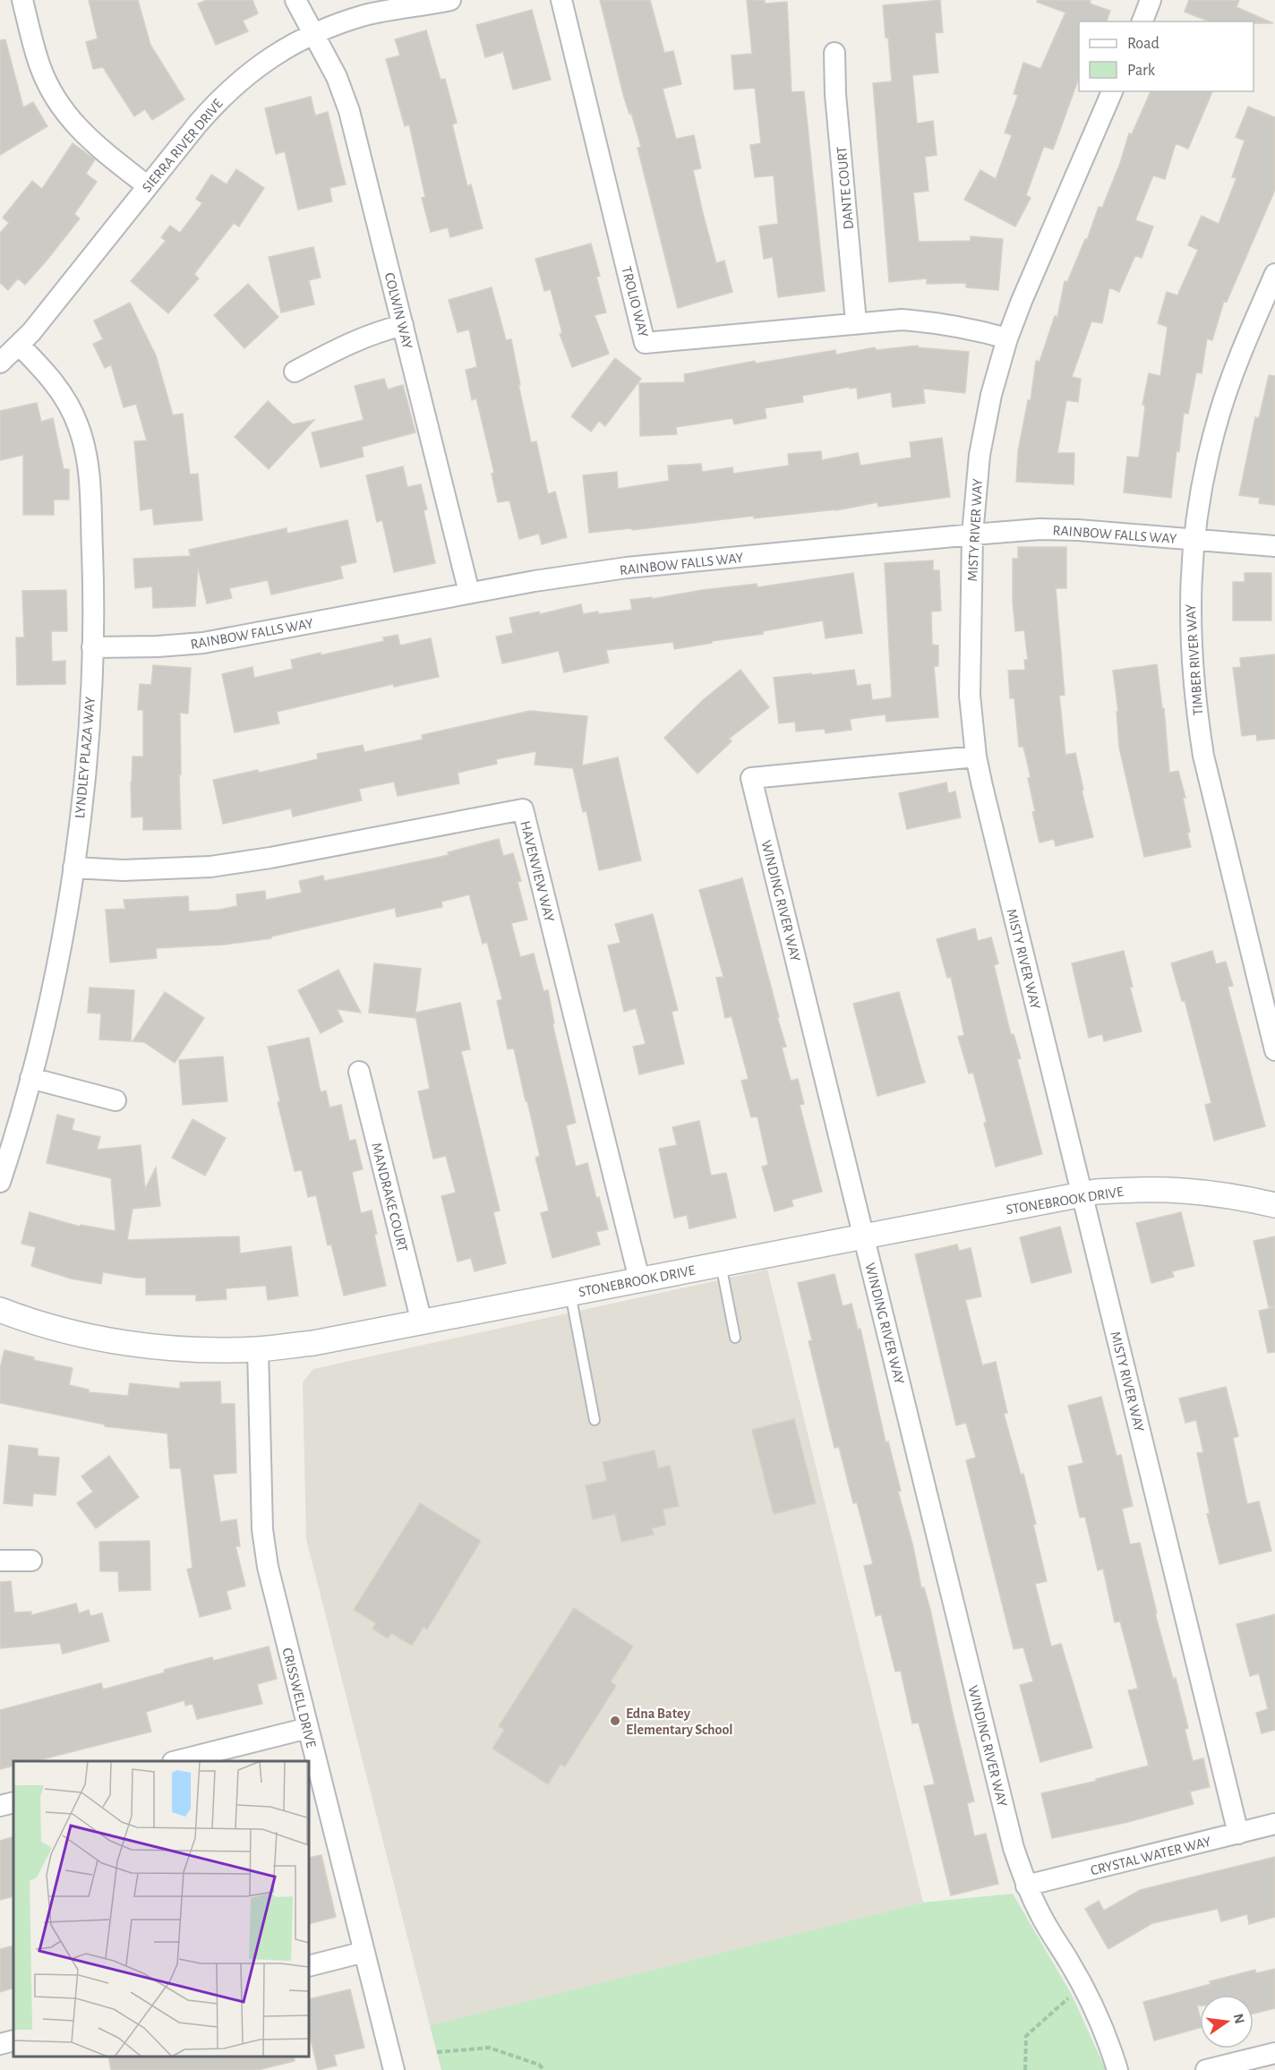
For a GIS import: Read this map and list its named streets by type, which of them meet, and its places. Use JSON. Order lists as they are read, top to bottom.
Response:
{
  "streets": {
    "street": [
      "SIERRA RIVER DRIVE",
      "DANTE COURT",
      "TROLIO WAY",
      "COLWIN WAY",
      "MISTY RIVER WAY",
      "RAINBOW FALLS WAY",
      "TIMBER RIVER WAY",
      "LYNDLEY PLAZA WAY",
      "HAVENVIEW WAY",
      "WINDING RIVER WAY",
      "MANDRAKE COURT",
      "STONEBROOK DRIVE",
      "CRISSWELL DRIVE",
      "CRYSTAL WATER WAY"
    ]
  },
  "crossings": [
    ["SIERRA RIVER DRIVE", "COLWIN WAY"],
    ["SIERRA RIVER DRIVE", "LYNDLEY PLAZA WAY"],
    ["DANTE COURT", "TROLIO WAY"],
    ["TROLIO WAY", "MISTY RIVER WAY"],
    ["COLWIN WAY", "RAINBOW FALLS WAY"],
    ["MISTY RIVER WAY", "RAINBOW FALLS WAY"],
    ["MISTY RIVER WAY", "WINDING RIVER WAY"],
    ["MISTY RIVER WAY", "STONEBROOK DRIVE"],
    ["MISTY RIVER WAY", "CRYSTAL WATER WAY"],
    ["RAINBOW FALLS WAY", "TIMBER RIVER WAY"],
    ["RAINBOW FALLS WAY", "LYNDLEY PLAZA WAY"],
    ["LYNDLEY PLAZA WAY", "HAVENVIEW WAY"],
    ["HAVENVIEW WAY", "STONEBROOK DRIVE"],
    ["WINDING RIVER WAY", "STONEBROOK DRIVE"],
    ["WINDING RIVER WAY", "CRYSTAL WATER WAY"],
    ["MANDRAKE COURT", "STONEBROOK DRIVE"],
    ["STONEBROOK DRIVE", "CRISSWELL DRIVE"]
  ],
  "places": ["Edna Batey Elementary School"],
  "legend": ["Road", "Park"],
  "north": "right"
}
